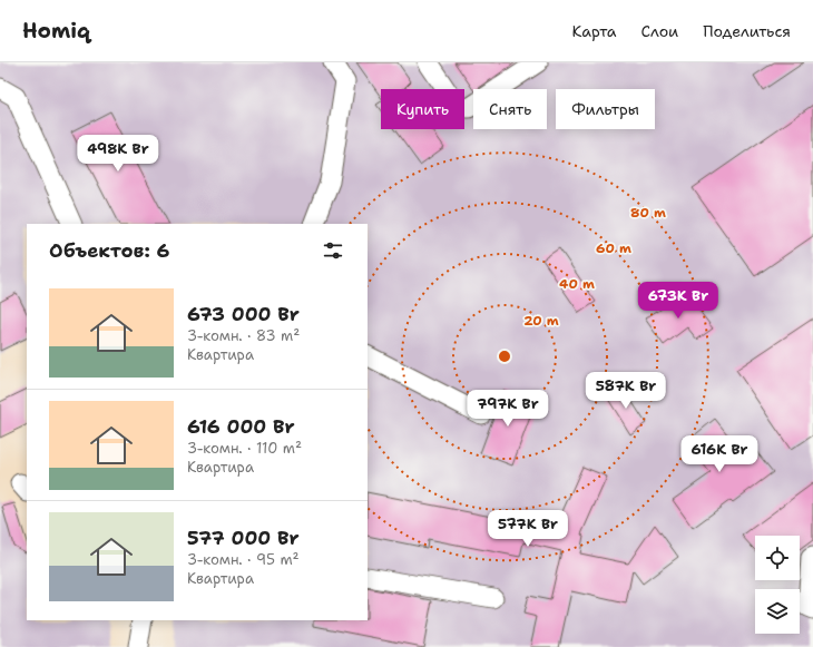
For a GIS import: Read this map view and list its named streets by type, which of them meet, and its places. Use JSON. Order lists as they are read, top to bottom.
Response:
{
  "page": {
    "header": "Homiq",
    "nav": ["Карта", "Слои", "Поделиться"],
    "chip": ["Купить", "Снять", "Фильтры"],
    "price": [
      "498K Br",
      "673K Br",
      "587K Br",
      "797K Br",
      "616K Br",
      "577K Br"
    ],
    "heading": "Объектов: 6",
    "list": [
      {
        "name": "673 000 Br",
        "note": "3-комн. · 83 m² · Квартира"
      },
      {
        "name": "616 000 Br",
        "note": "3-комн. · 110 m² · Квартира"
      },
      {
        "name": "577 000 Br",
        "note": "3-комн. · 95 m² · Квартира"
      }
    ]
  },
  "rings": [
    "80 m",
    "60 m",
    "40 m",
    "20 m"
  ]
}
